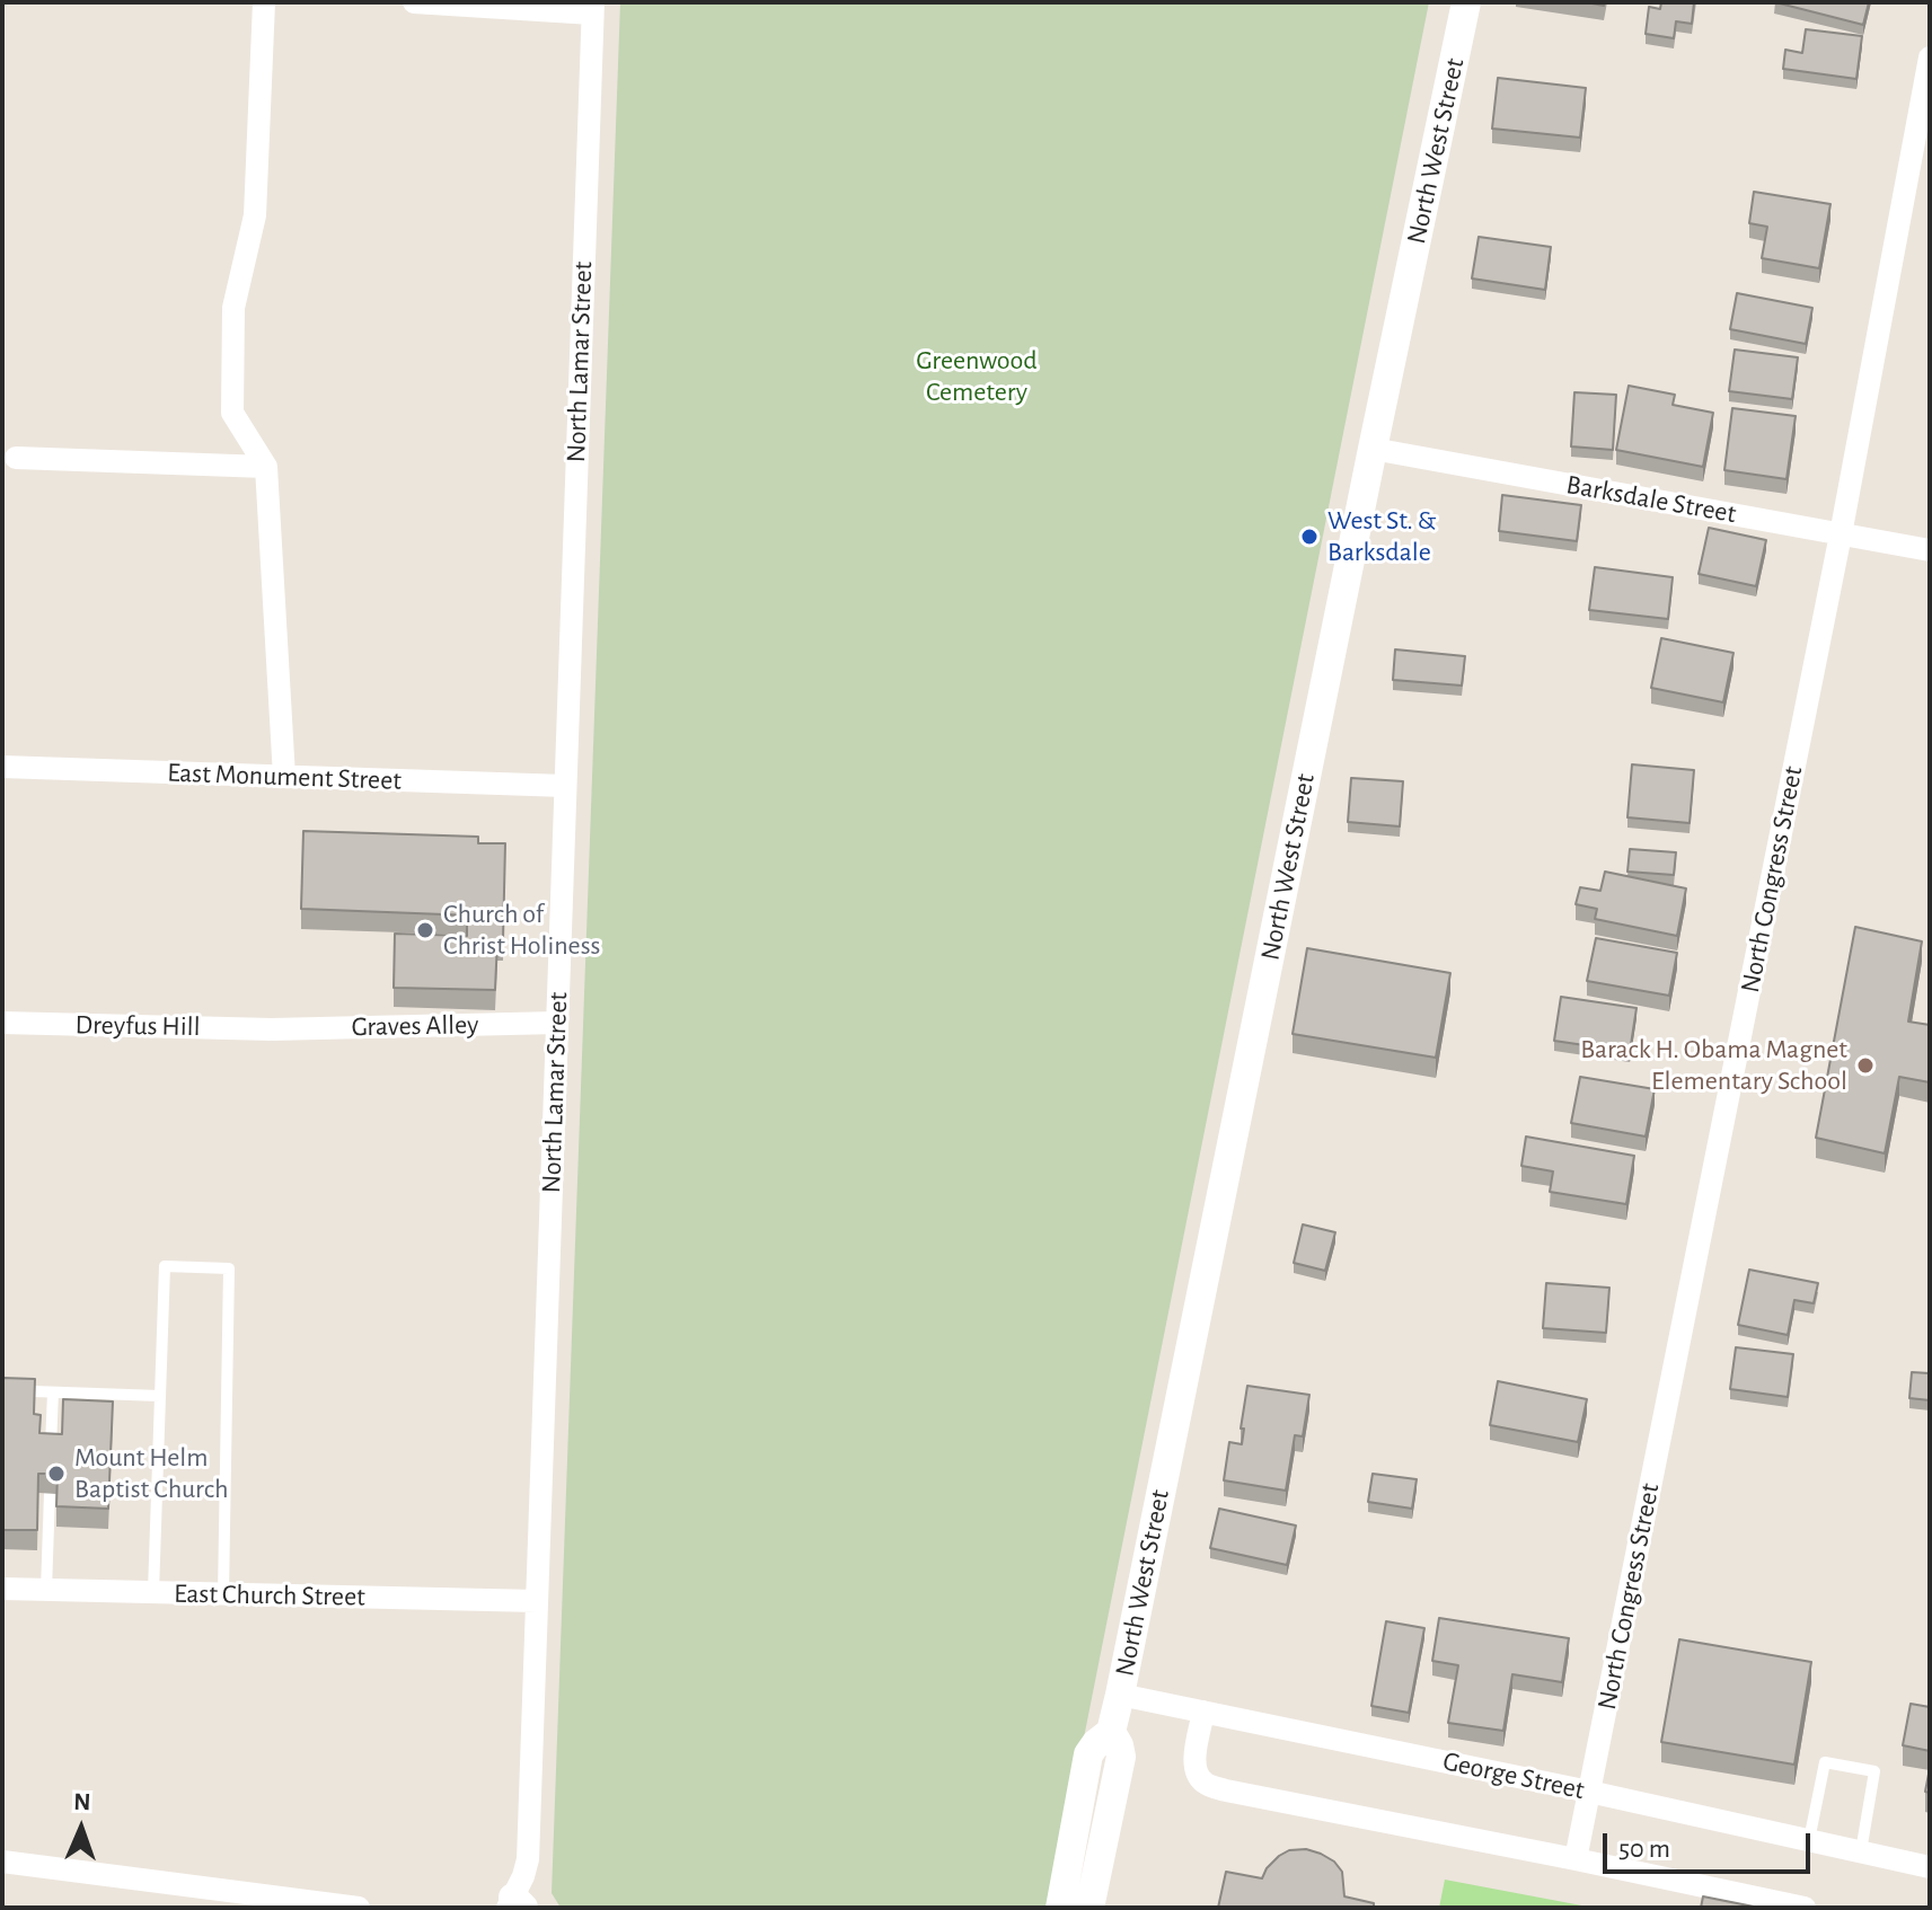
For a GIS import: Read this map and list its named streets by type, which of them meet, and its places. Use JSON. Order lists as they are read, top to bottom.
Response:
{
  "streets": {
    "street": [
      "North West Street",
      "North Lamar Street",
      "Barksdale Street",
      "East Monument Street",
      "North Congress Street",
      "Dreyfus Hill",
      "Graves Alley",
      "East Church Street",
      "George Street"
    ]
  },
  "crossings": [
    ["North West Street", "Barksdale Street"],
    ["North West Street", "George Street"],
    ["North Lamar Street", "East Monument Street"],
    ["North Lamar Street", "Graves Alley"],
    ["North Lamar Street", "East Church Street"],
    ["Barksdale Street", "North Congress Street"],
    ["North Congress Street", "George Street"],
    ["Dreyfus Hill", "Graves Alley"]
  ],
  "parks": ["Greenwood Cemetery"],
  "places": [
    "West St. & Barksdale",
    "Church of Christ Holiness",
    "Barack H. Obama Magnet Elementary School",
    "Mount Helm Baptist Church"
  ],
  "scale_bar": "50 m",
  "north": "top"
}
